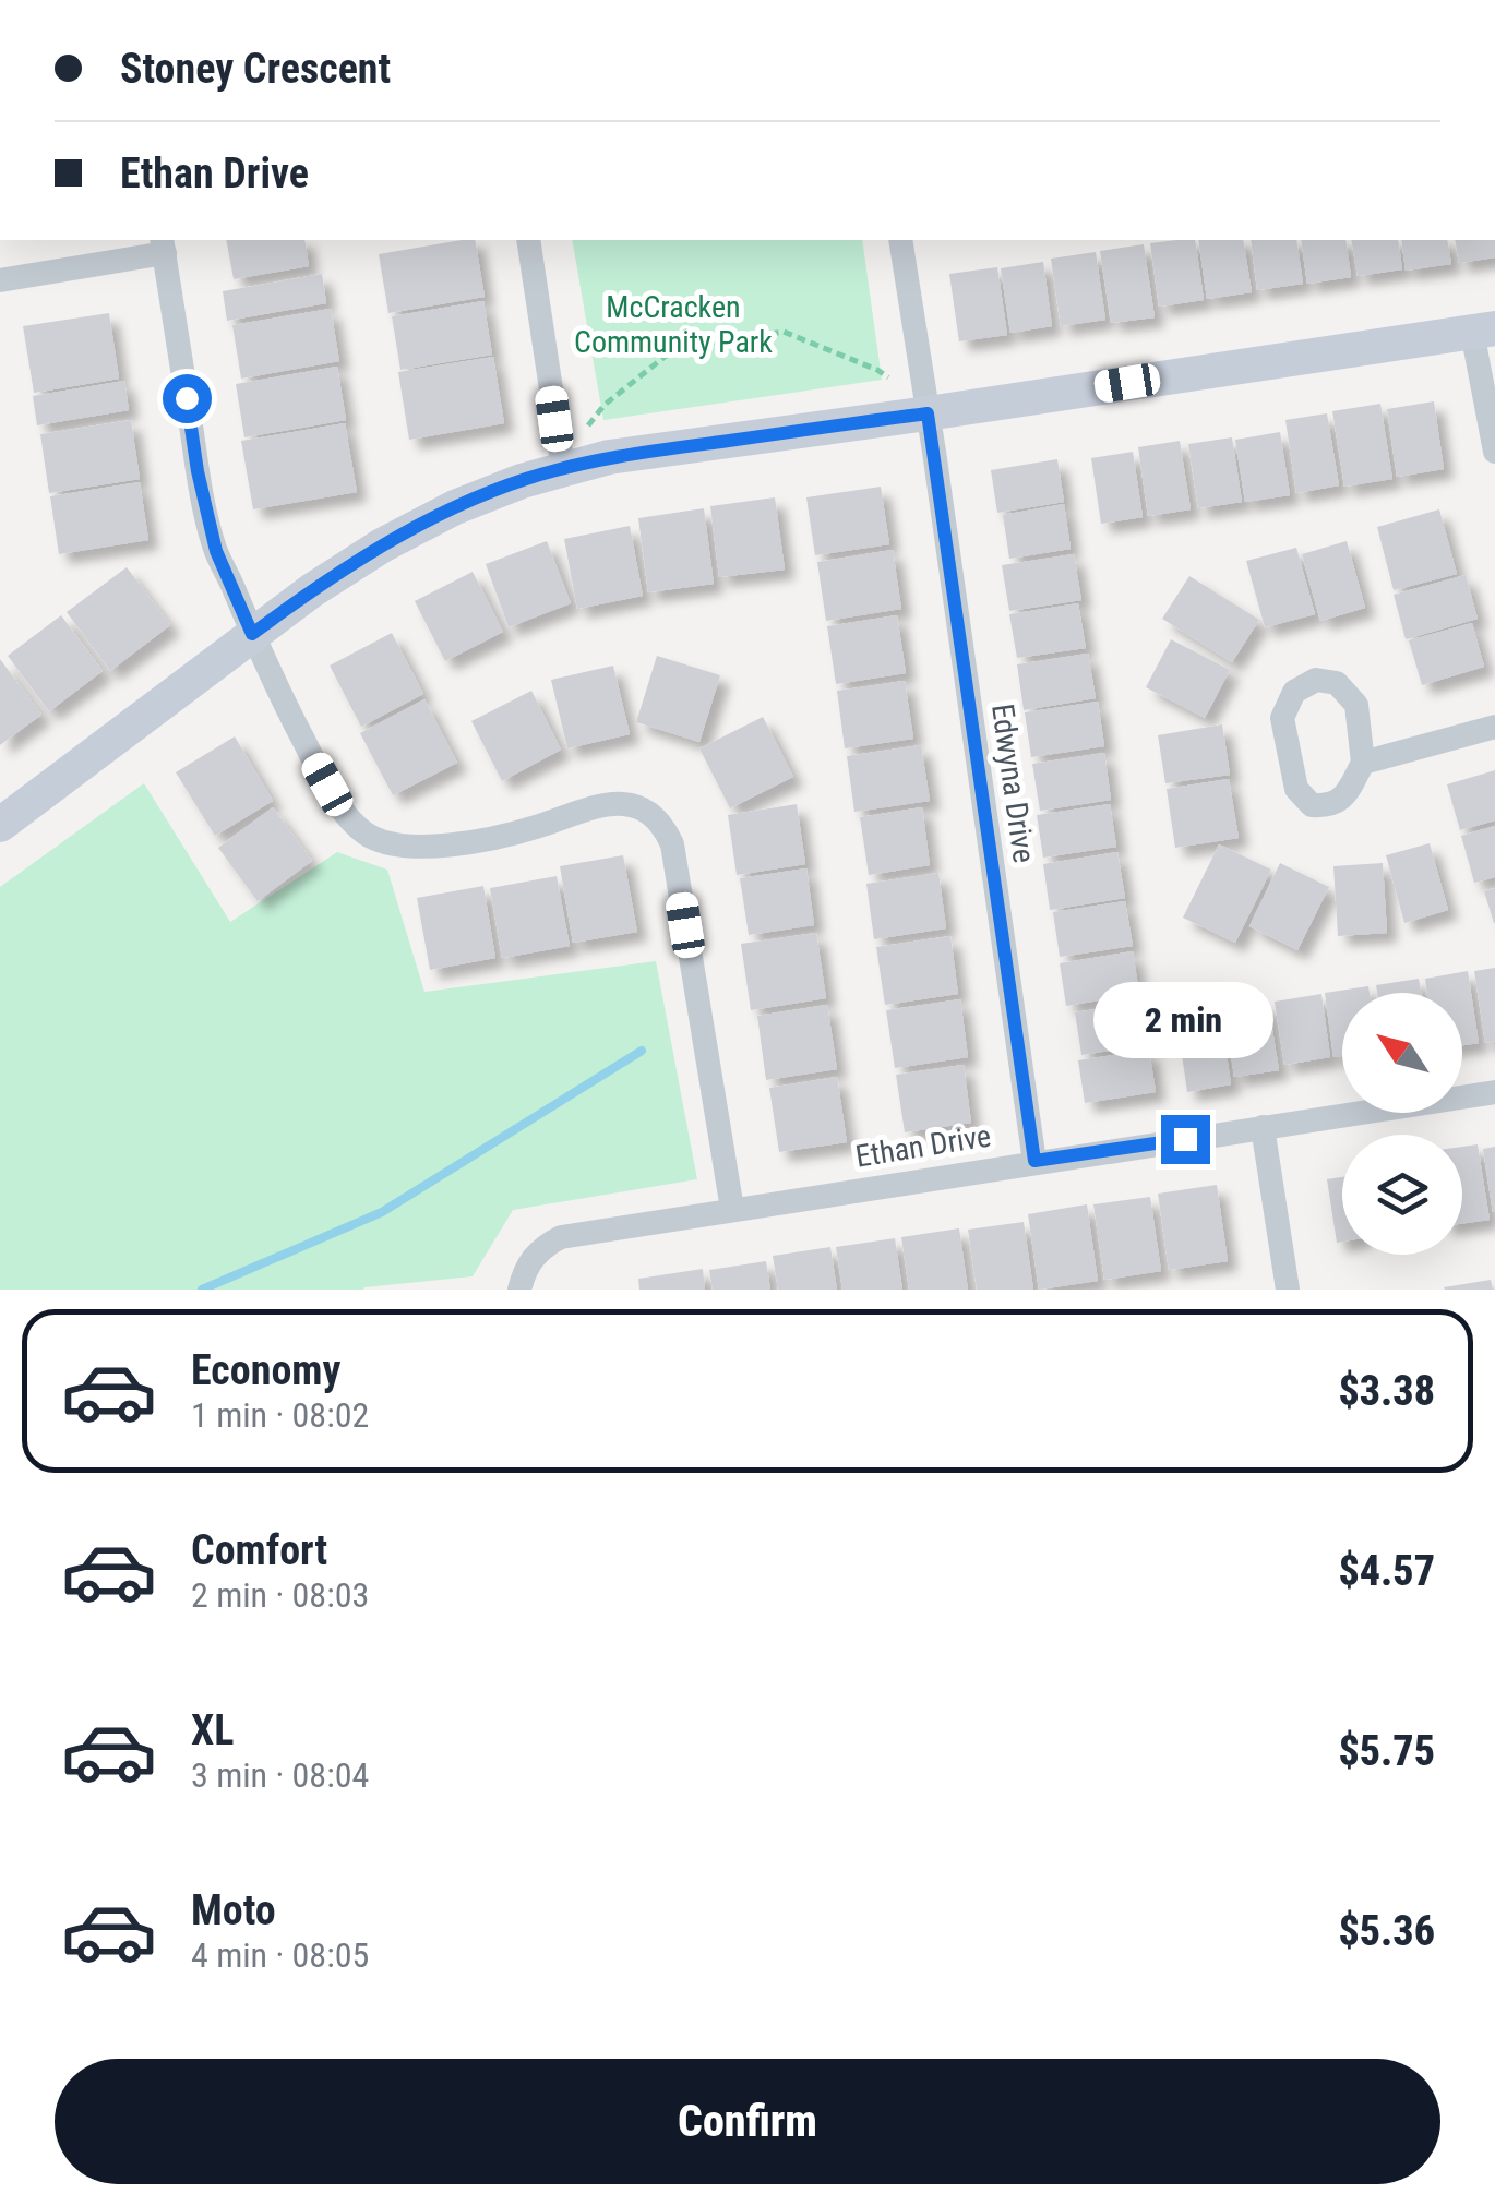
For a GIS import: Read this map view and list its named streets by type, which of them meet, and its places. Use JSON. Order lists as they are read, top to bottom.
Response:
{
  "streets": {
    "street": ["Edwyna Drive", "Ethan Drive"]
  },
  "crossings": [
    ["Edwyna Drive", "Ethan Drive"]
  ],
  "parks": ["McCracken Community Park"],
  "north": "top left",
  "page": {
    "banner": ["Stoney Crescent", "Ethan Drive"],
    "bubble": "2 min",
    "list": [
      {
        "name": "Economy",
        "note": "1 min · 08:02",
        "value": "$3.38"
      },
      {
        "name": "Comfort",
        "note": "2 min · 08:03",
        "value": "$4.57"
      },
      {
        "name": "XL",
        "note": "3 min · 08:04",
        "value": "$5.75"
      },
      {
        "name": "Moto",
        "note": "4 min · 08:05",
        "value": "$5.36"
      }
    ],
    "buttons": "Confirm"
  }
}
